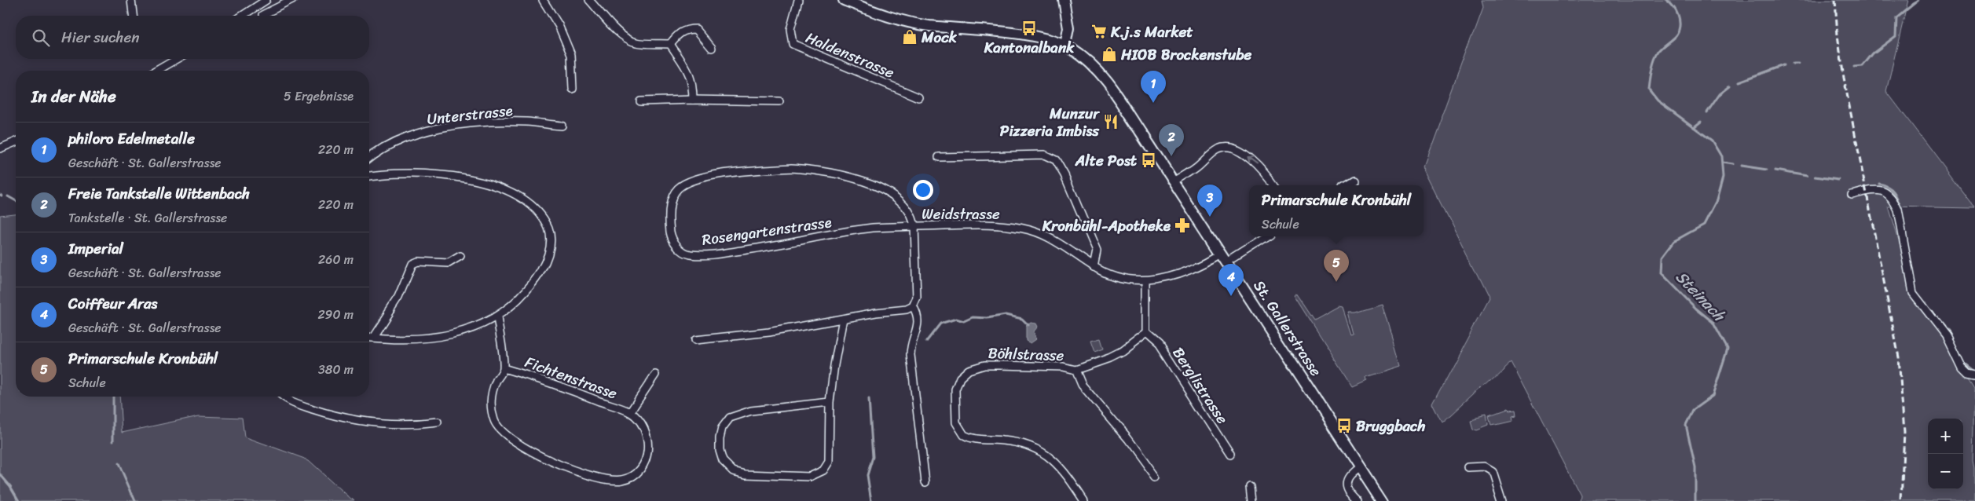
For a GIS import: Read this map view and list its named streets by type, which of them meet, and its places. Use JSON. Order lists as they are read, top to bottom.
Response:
{
  "streets": {
    "main road": ["St. Gallerstrasse"],
    "street": [
      "Haldenstrasse",
      "Unterstrasse",
      "Weidstrasse",
      "Rosengartenstrasse",
      "Böhlstrasse",
      "Fichtenstrasse",
      "Berglistrasse"
    ]
  },
  "crossings": [
    ["Weidstrasse", "Rosengartenstrasse"],
    ["Weidstrasse", "St. Gallerstrasse"],
    ["Böhlstrasse", "Berglistrasse"]
  ],
  "water": ["Steinach"],
  "places": {
    "bus stop": ["Kantonalbank", "Alte Post", "Bruggbach"],
    "supermarket": ["K.j.s Market"],
    "shop": ["Mock", "HIOB Brockenstube"],
    "restaurant": ["Munzur Pizzeria Imbiss"],
    "pharmacy": ["Kronbühl-Apotheke"]
  },
  "page": {
    "search": "Hier suchen",
    "pins": [
      "1",
      "2",
      "3",
      "5",
      "4"
    ],
    "heading": ["In der Nähe", "5 Ergebnisse"],
    "list": [
      {
        "mark": "1",
        "name": "philoro Edelmetalle",
        "note": "Geschäft · St. Gallerstrasse",
        "value": "220 m"
      },
      {
        "mark": "2",
        "name": "Freie Tankstelle Wittenbach",
        "note": "Tankstelle · St. Gallerstrasse",
        "value": "220 m"
      },
      {
        "mark": "3",
        "name": "Imperial",
        "note": "Geschäft · St. Gallerstrasse",
        "value": "260 m"
      },
      {
        "mark": "4",
        "name": "Coiffeur Aras",
        "note": "Geschäft · St. Gallerstrasse",
        "value": "290 m"
      },
      {
        "mark": "5",
        "name": "Primarschule Kronbühl",
        "note": "Schule",
        "value": "380 m"
      }
    ],
    "popup": ["Primarschule Kronbühl", "Schule"],
    "map_buttons": ["+", "−"]
  }
}
